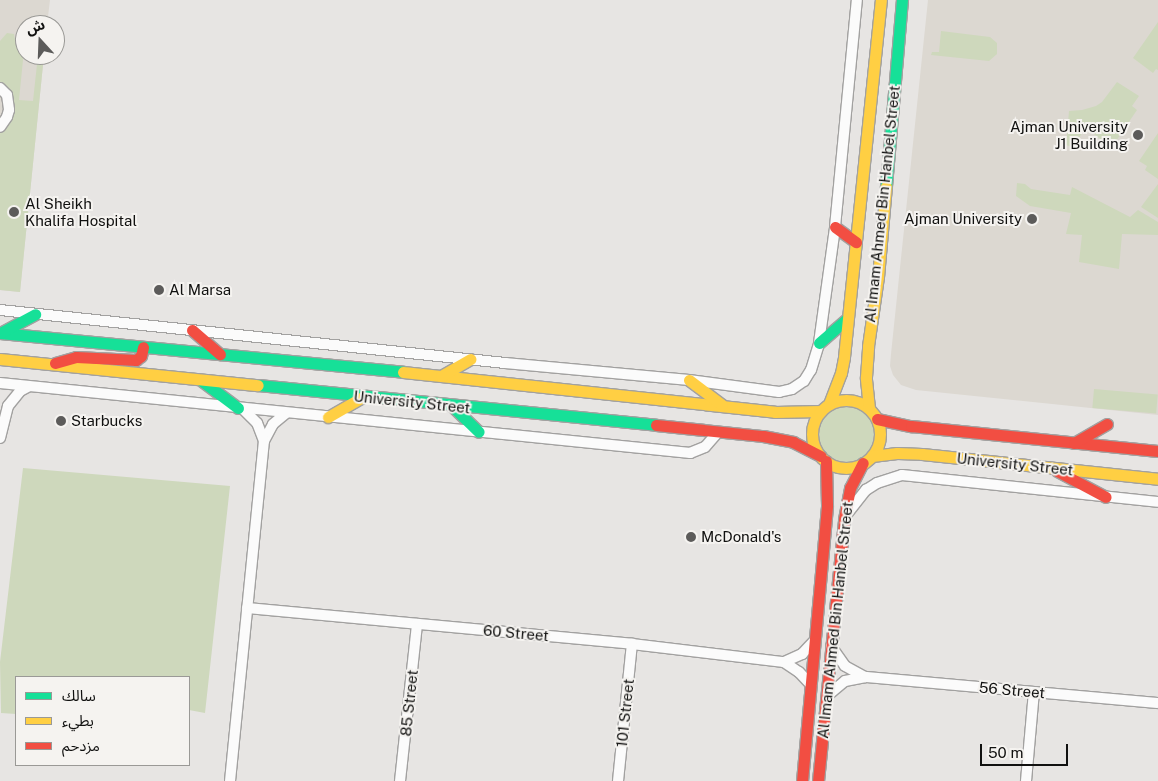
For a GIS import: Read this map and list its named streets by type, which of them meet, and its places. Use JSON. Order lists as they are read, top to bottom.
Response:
{
  "streets": {
    "main road": ["Al Imam Ahmed Bin Hanbel Street", "University Street"],
    "street": [
      "60 Street",
      "56 Street",
      "85 Street",
      "101 Street"
    ]
  },
  "crossings": [
    ["Al Imam Ahmed Bin Hanbel Street", "University Street"],
    ["Al Imam Ahmed Bin Hanbel Street", "56 Street"],
    ["60 Street", "85 Street"],
    ["60 Street", "101 Street"]
  ],
  "places": [
    "Ajman University J1 Building",
    "Al Sheikh Khalifa Hospital",
    "Ajman University",
    "Al Marsa",
    "Starbucks",
    "McDonald's"
  ],
  "legend": ["سالك", "بطيء", "مزدحم"],
  "scale_bar": "50 m",
  "north": "top"
}
